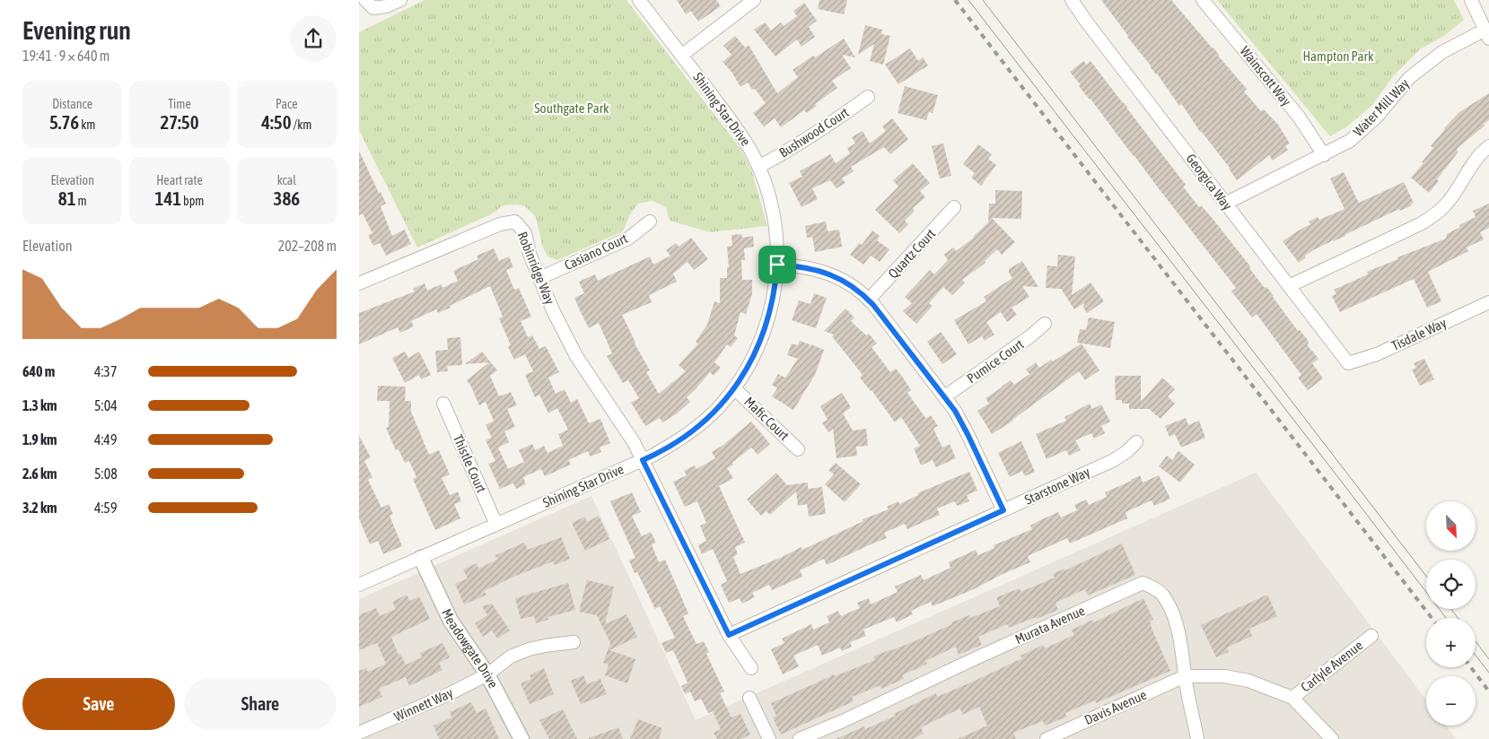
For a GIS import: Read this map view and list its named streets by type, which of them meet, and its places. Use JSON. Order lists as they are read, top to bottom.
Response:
{
  "streets": {
    "street": [
      "Wainscott Way",
      "Water Mill Way",
      "Shining Star Drive",
      "Bushwood Court",
      "Georgica Way",
      "Casiano Court",
      "Quartz Court",
      "Robinridge Way",
      "Tisdale Way",
      "Pumice Court",
      "Mafic Court",
      "Thistle Court",
      "Starstone Way",
      "Murata Avenue",
      "Meadowgate Drive",
      "Carlyle Avenue",
      "Winnett Way",
      "Davis Avenue"
    ]
  },
  "crossings": [
    ["Wainscott Way", "Water Mill Way"],
    ["Water Mill Way", "Georgica Way"],
    ["Shining Star Drive", "Bushwood Court"],
    ["Shining Star Drive", "Robinridge Way"],
    ["Shining Star Drive", "Mafic Court"],
    ["Shining Star Drive", "Thistle Court"],
    ["Shining Star Drive", "Meadowgate Drive"],
    ["Georgica Way", "Tisdale Way"],
    ["Casiano Court", "Robinridge Way"],
    ["Robinridge Way", "Starstone Way"],
    ["Murata Avenue", "Davis Avenue"],
    ["Meadowgate Drive", "Winnett Way"]
  ],
  "parks": ["Hampton Park", "Southgate Park"],
  "north": "bottom right",
  "page": {
    "heading": ["Evening run", "19:41 · 9 × 640 m"],
    "stats": [
      ["Distance", "5.76 km"],
      ["Time", "27:50"],
      ["Pace", "4:50 /km"],
      ["Elevation", "81 m"],
      ["Heart rate", "141 bpm"],
      ["kcal", "386"]
    ],
    "chart": ["Elevation", "202–208 m"],
    "list": [
      {
        "name": "640 m",
        "note": "4:37"
      },
      {
        "name": "1.3 km",
        "note": "5:04"
      },
      {
        "name": "1.9 km",
        "note": "4:49"
      },
      {
        "name": "2.6 km",
        "note": "5:08"
      },
      {
        "name": "3.2 km",
        "note": "4:59"
      }
    ],
    "map_buttons": ["+", "−"],
    "buttons": ["Save", "Share"]
  }
}
